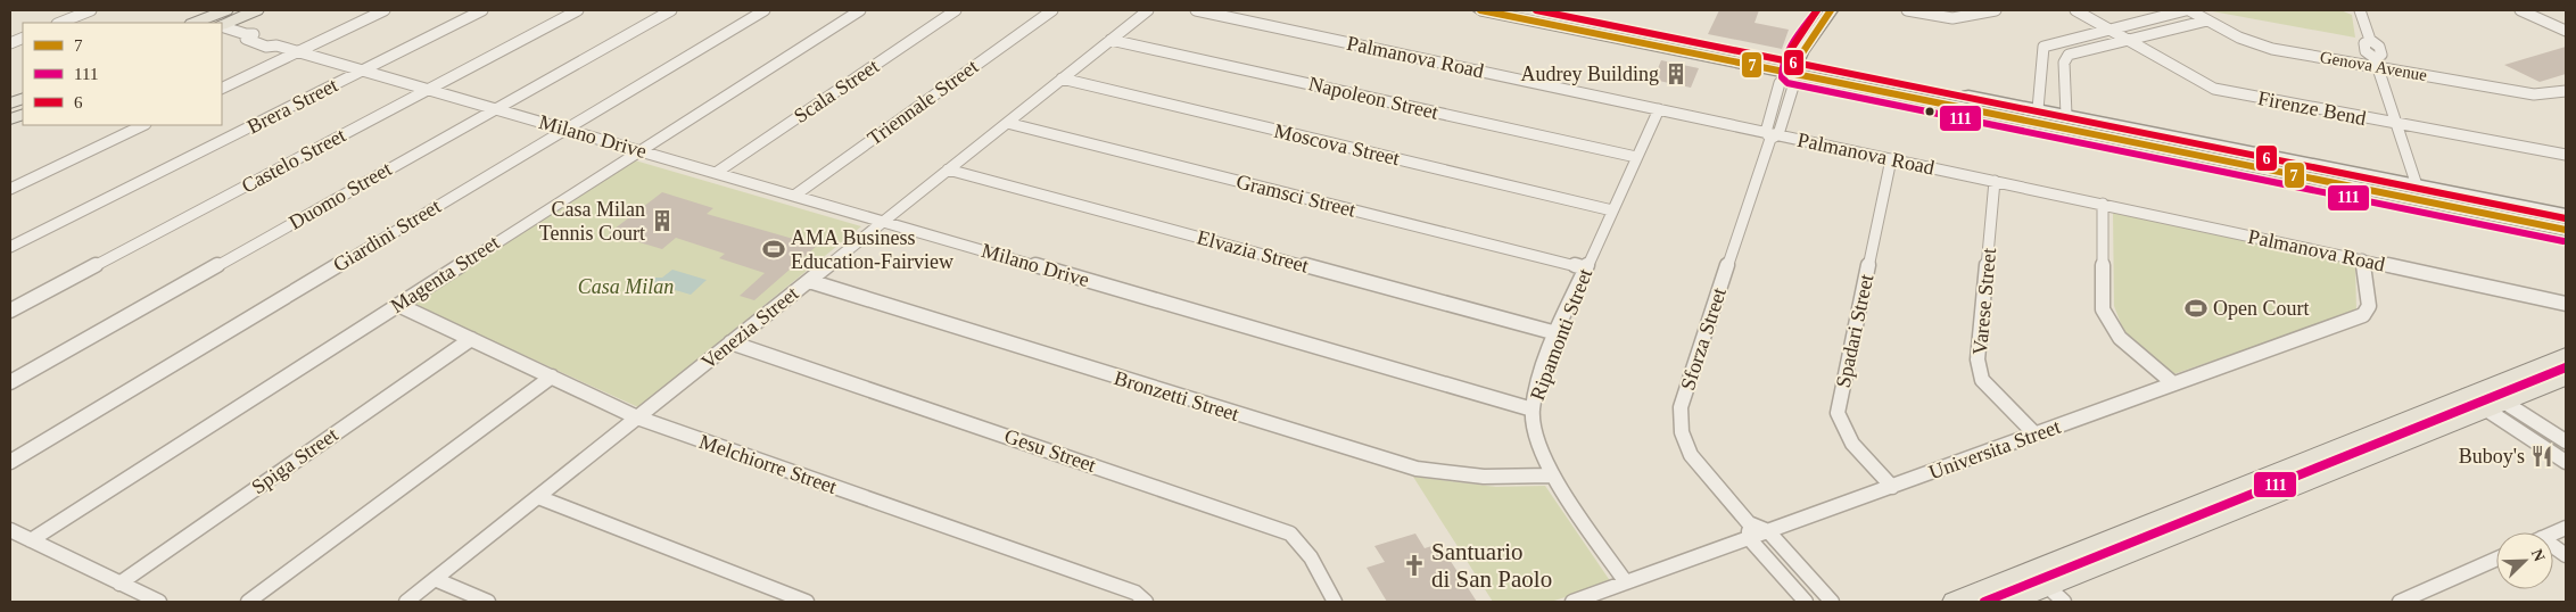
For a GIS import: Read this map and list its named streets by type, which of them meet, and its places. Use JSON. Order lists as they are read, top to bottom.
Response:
{
  "streets": {
    "street": [
      "Palmanova Road",
      "Genova Avenue",
      "Scala Street",
      "Napoleon Street",
      "Triennale Street",
      "Brera Street",
      "Firenze Bend",
      "Milano Drive",
      "Moscova Street",
      "Castelo Street",
      "Duomo Street",
      "Gramsci Street",
      "Giardini Street",
      "Elvazia Street",
      "Magenta Street",
      "Varese Street",
      "Venezia Street",
      "Spadari Street",
      "Ripamonti Street",
      "Sforza Street",
      "Bronzetti Street",
      "Universita Street",
      "Gesu Street",
      "Spiga Street",
      "Melchiorre Street"
    ]
  },
  "crossings": [
    ["Palmanova Road", "Varese Street"],
    ["Palmanova Road", "Spadari Street"],
    ["Palmanova Road", "Ripamonti Street"],
    ["Palmanova Road", "Sforza Street"],
    ["Palmanova Road", "Universita Street"],
    ["Scala Street", "Milano Drive"],
    ["Napoleon Street", "Venezia Street"],
    ["Napoleon Street", "Ripamonti Street"],
    ["Triennale Street", "Milano Drive"],
    ["Brera Street", "Milano Drive"],
    ["Milano Drive", "Castelo Street"],
    ["Milano Drive", "Duomo Street"],
    ["Milano Drive", "Giardini Street"],
    ["Milano Drive", "Magenta Street"],
    ["Milano Drive", "Venezia Street"],
    ["Milano Drive", "Ripamonti Street"],
    ["Moscova Street", "Venezia Street"],
    ["Moscova Street", "Ripamonti Street"],
    ["Gramsci Street", "Venezia Street"],
    ["Gramsci Street", "Ripamonti Street"],
    ["Elvazia Street", "Venezia Street"],
    ["Elvazia Street", "Ripamonti Street"],
    ["Magenta Street", "Melchiorre Street"],
    ["Varese Street", "Universita Street"],
    ["Venezia Street", "Bronzetti Street"],
    ["Venezia Street", "Gesu Street"],
    ["Venezia Street", "Melchiorre Street"],
    ["Spadari Street", "Universita Street"],
    ["Ripamonti Street", "Bronzetti Street"],
    ["Sforza Street", "Universita Street"],
    ["Spiga Street", "Melchiorre Street"]
  ],
  "parks": ["Casa Milan"],
  "places": {
    "building": ["Audrey Building", "Casa Milan Tennis Court"],
    "sports": ["AMA Business Education-Fairview", "Open Court"],
    "restaurant": ["Buboy's"],
    "church": ["Santuario di San Paolo"]
  },
  "lines": ["transit line 7", "transit line 111", "transit line 6"],
  "legend": ["7", "111", "6"],
  "north": "top right"
}
